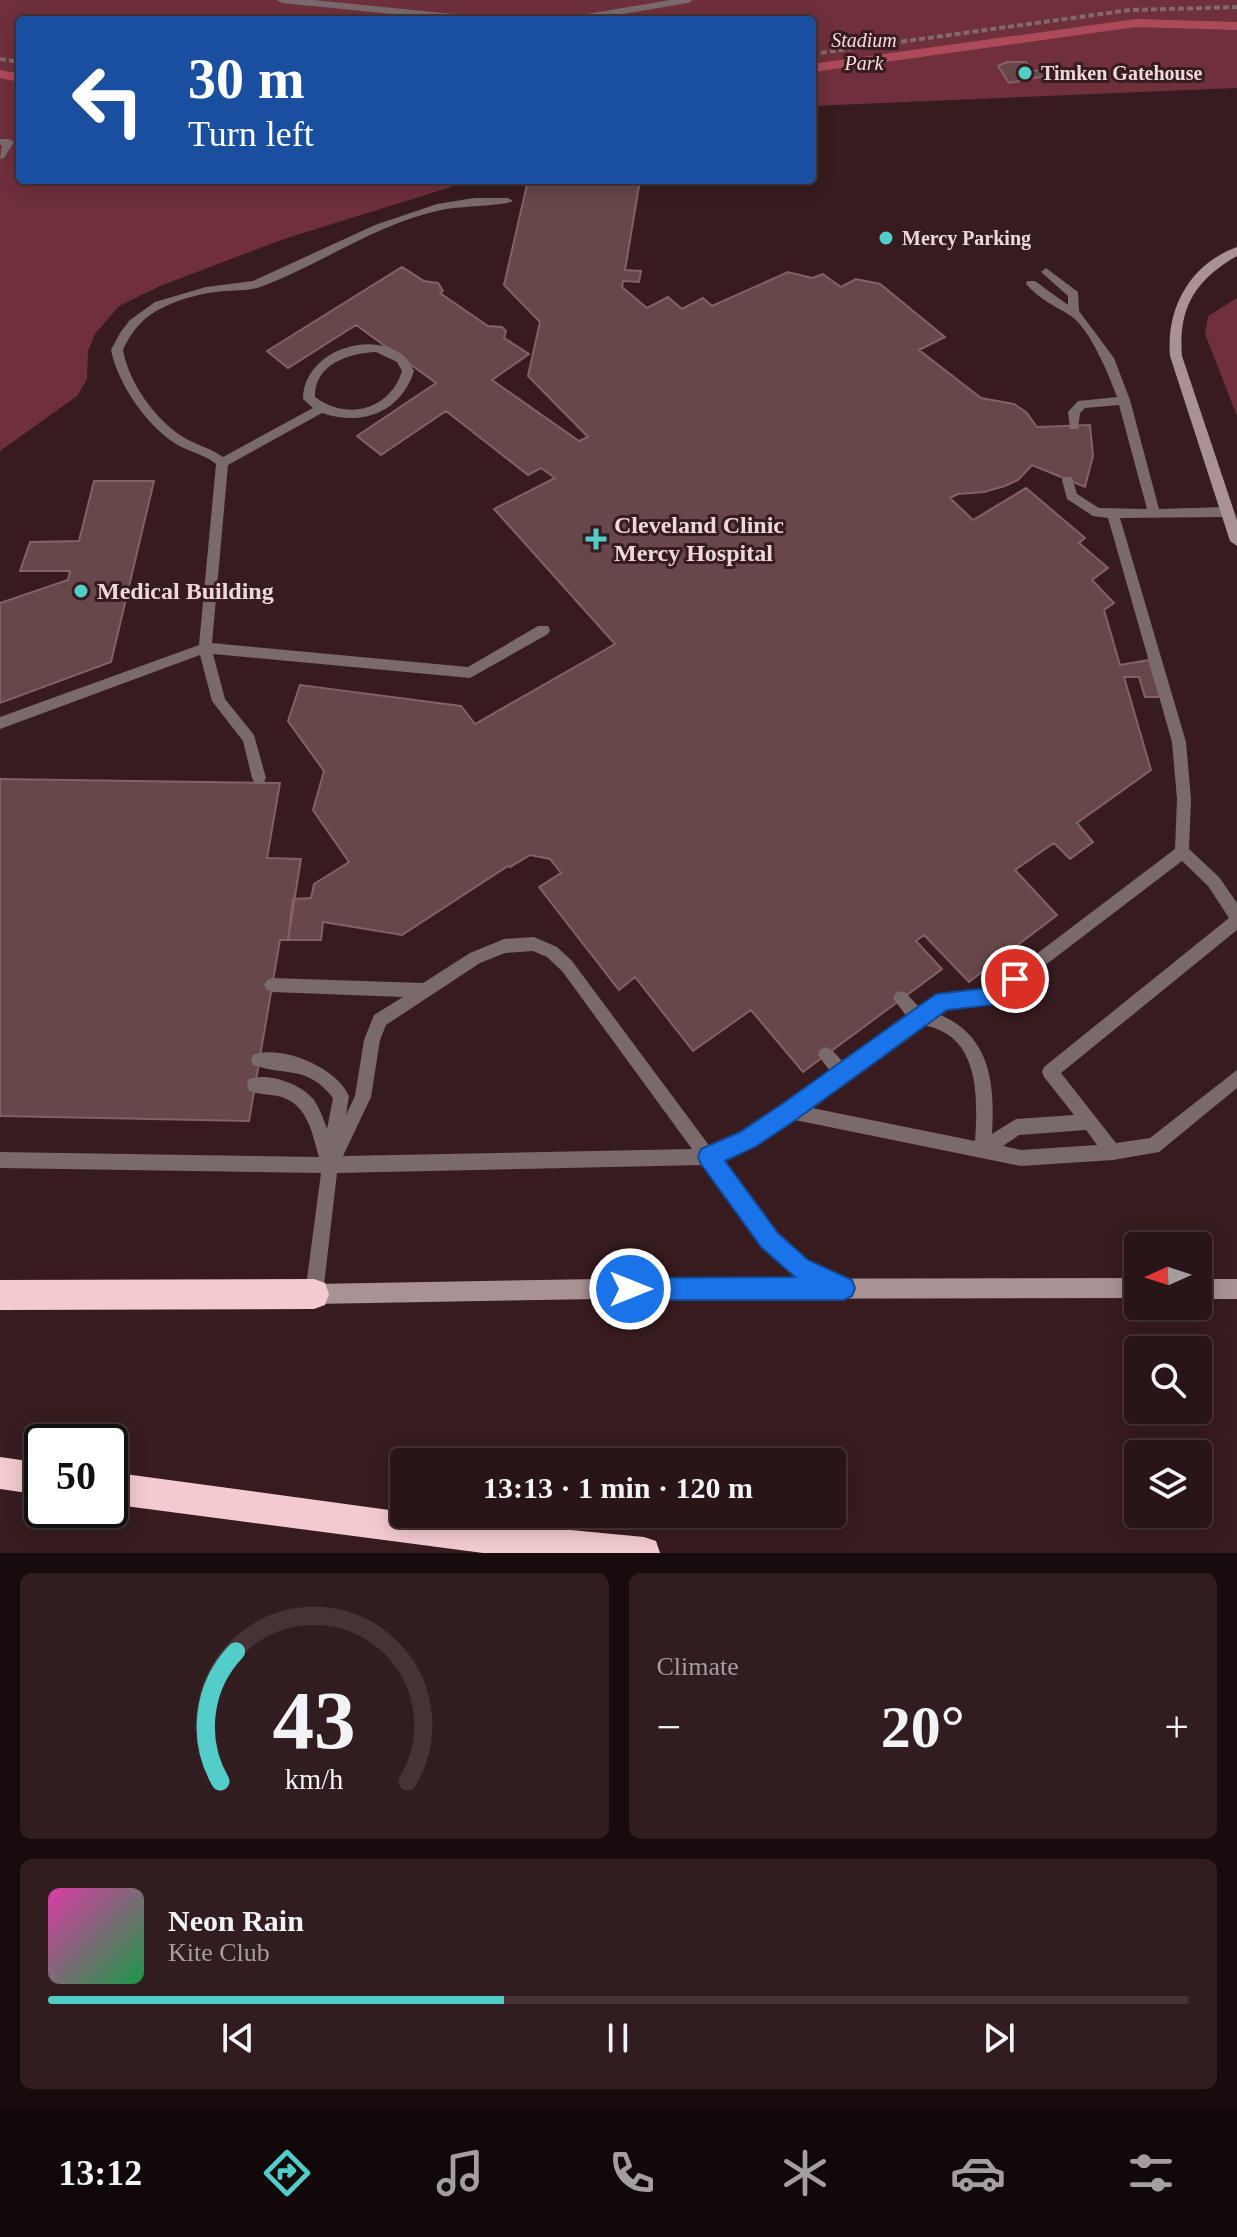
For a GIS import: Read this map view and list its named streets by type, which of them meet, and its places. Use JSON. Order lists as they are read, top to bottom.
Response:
{
  "parks": ["Stadium Park"],
  "places": {
    "other": ["Timken Gatehouse", "Mercy Parking", "Medical Building"],
    "health": ["Cleveland Clinic Mercy Hospital"]
  },
  "north": "left",
  "page": {
    "turn": ["30 m", "Turn left"],
    "limit": "50",
    "trip": "13:13 · 1 min · 120 m",
    "tile": "Climate",
    "heat": ["−", "20°", "+"],
    "song": ["Neon Rain", "Kite Club"],
    "tabs": "13:12",
    "gauge": ["43", "km/h"]
  }
}
